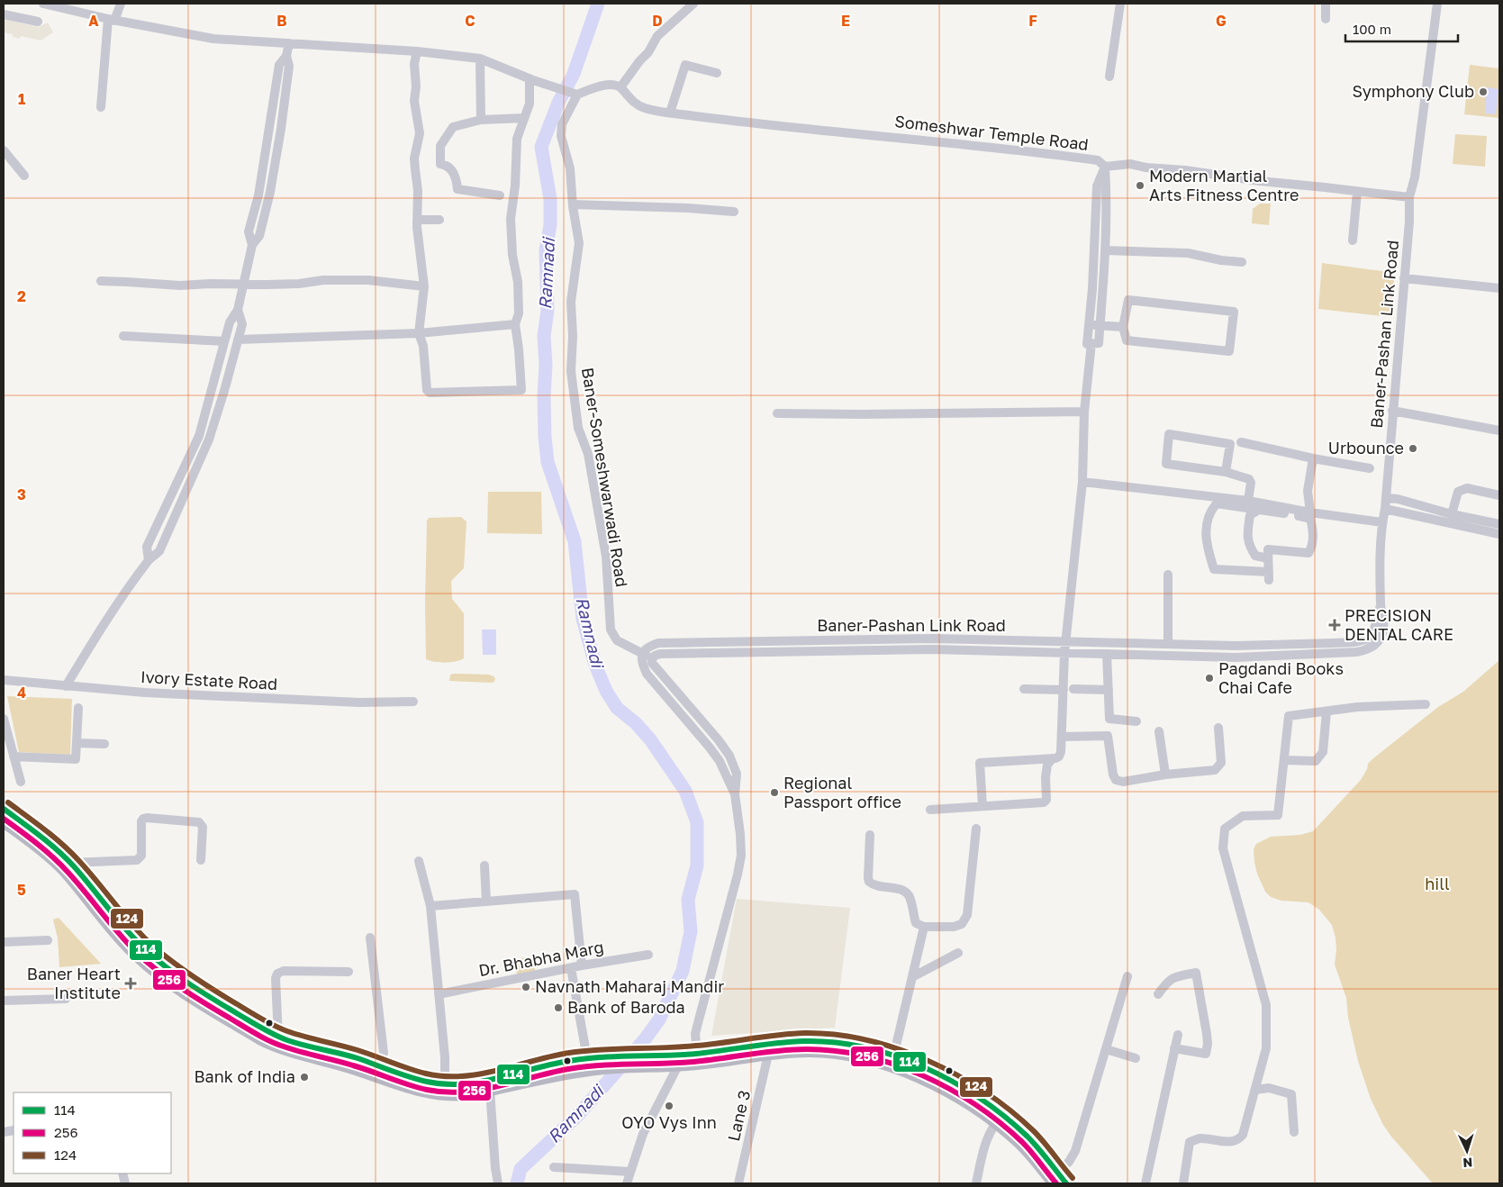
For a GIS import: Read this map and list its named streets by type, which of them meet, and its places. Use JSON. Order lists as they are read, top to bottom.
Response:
{
  "streets": {
    "street": [
      "Someshwar Temple Road",
      "Baner-Pashan Link Road",
      "Baner-Someshwarwadi Road",
      "Ivory Estate Road",
      "Dr. Bhabha Marg",
      "Lane 3"
    ]
  },
  "crossings": [
    ["Someshwar Temple Road", "Baner-Pashan Link Road"],
    ["Baner-Pashan Link Road", "Baner-Someshwarwadi Road"]
  ],
  "water": ["Ramnadi"],
  "parks": ["hill"],
  "places": {
    "other": [
      "Symphony Club",
      "Modern Martial Arts Fitness Centre",
      "Urbounce",
      "Pagdandi Books Chai Cafe",
      "Regional Passport office",
      "Navnath Maharaj Mandir",
      "Bank of Baroda",
      "Bank of India",
      "OYO Vys Inn"
    ],
    "health": ["PRECISION DENTAL CARE", "Baner Heart Institute"]
  },
  "lines": ["transit line 124", "transit line 114", "transit line 256"],
  "legend": ["114", "256", "124"],
  "scale_bar": "100 m",
  "north": "bottom",
  "grid": {
    "columns": [
      "A",
      "B",
      "C",
      "D",
      "E",
      "F",
      "G"
    ],
    "rows": [
      "1",
      "2",
      "3",
      "4",
      "5"
    ]
  }
}
